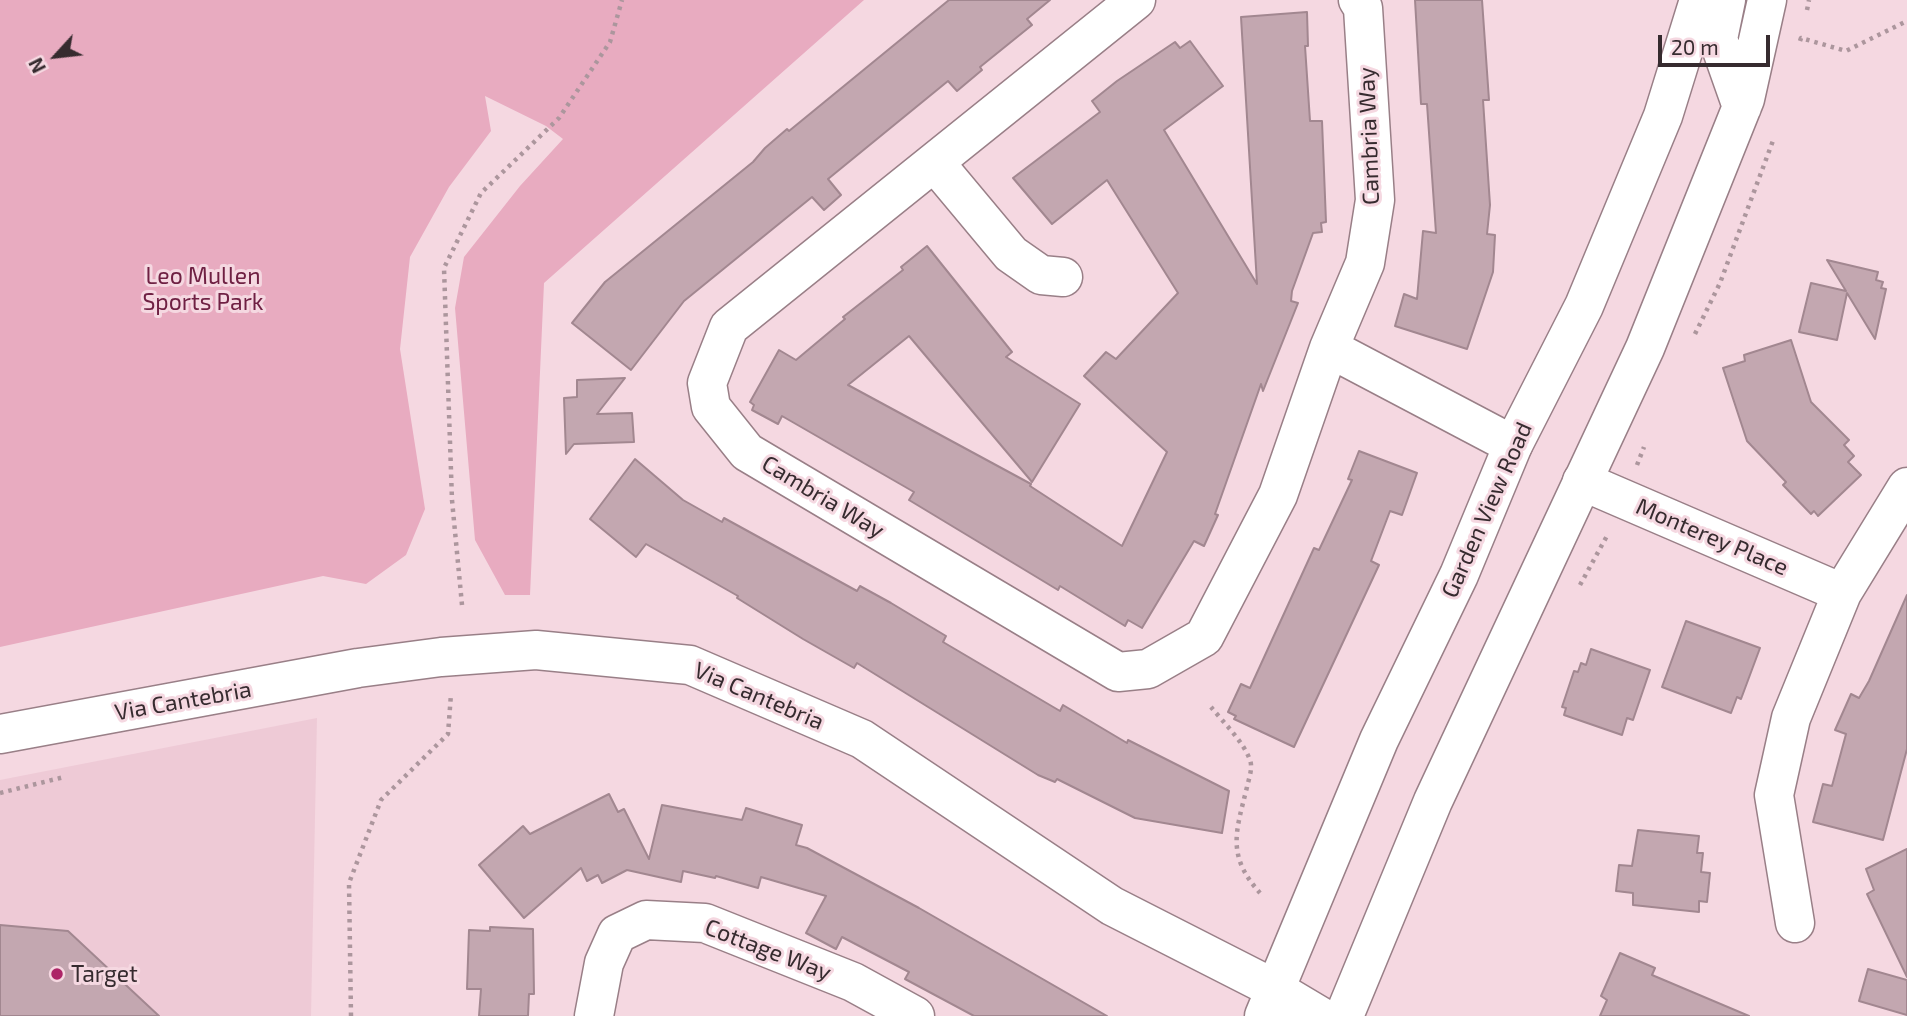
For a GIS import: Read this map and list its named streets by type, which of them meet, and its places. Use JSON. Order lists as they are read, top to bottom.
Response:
{
  "streets": {
    "main road": [
      "Cambria Way",
      "Garden View Road",
      "Monterey Place",
      "Via Cantebria",
      "Cottage Way"
    ]
  },
  "crossings": [
    ["Garden View Road", "Via Cantebria"]
  ],
  "parks": ["Leo Mullen Sports Park"],
  "places": ["Target"],
  "scale_bar": "20 m",
  "north": "bottom left"
}
